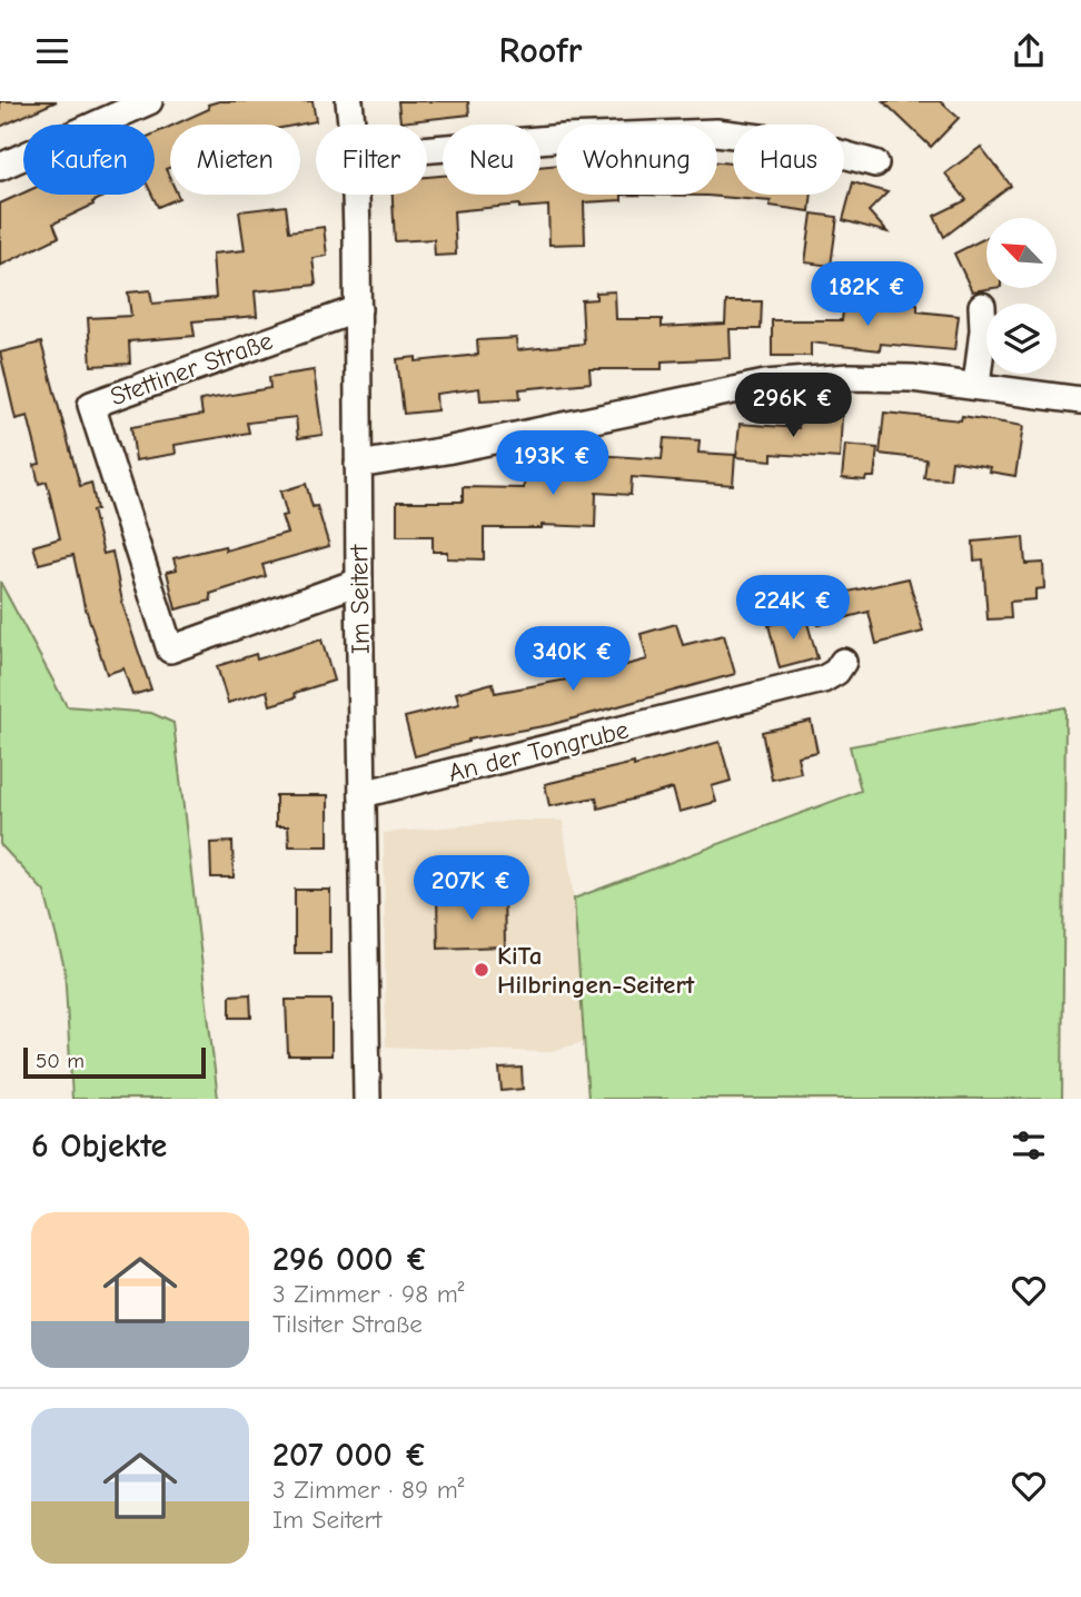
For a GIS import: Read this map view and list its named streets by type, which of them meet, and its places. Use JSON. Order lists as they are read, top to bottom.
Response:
{
  "streets": {
    "street": ["Stettiner Straße", "Im Seitert", "An der Tongrube"]
  },
  "crossings": [
    ["Stettiner Straße", "Im Seitert"],
    ["Im Seitert", "An der Tongrube"]
  ],
  "places": ["KiTa Hilbringen-Seitert"],
  "scale_bar": "50 m",
  "north": "top left",
  "page": {
    "header": "Roofr",
    "chip": [
      "Kaufen",
      "Mieten",
      "Filter",
      "Neu",
      "Wohnung",
      "Haus"
    ],
    "price": [
      "182K €",
      "296K €",
      "193K €",
      "224K €",
      "340K €",
      "207K €"
    ],
    "scale": "50 m",
    "heading": "6 Objekte",
    "list": [
      {
        "name": "296 000 €",
        "note": "3 Zimmer · 98 m² · Tilsiter Straße"
      },
      {
        "name": "207 000 €",
        "note": "3 Zimmer · 89 m² · Im Seitert"
      }
    ]
  }
}
